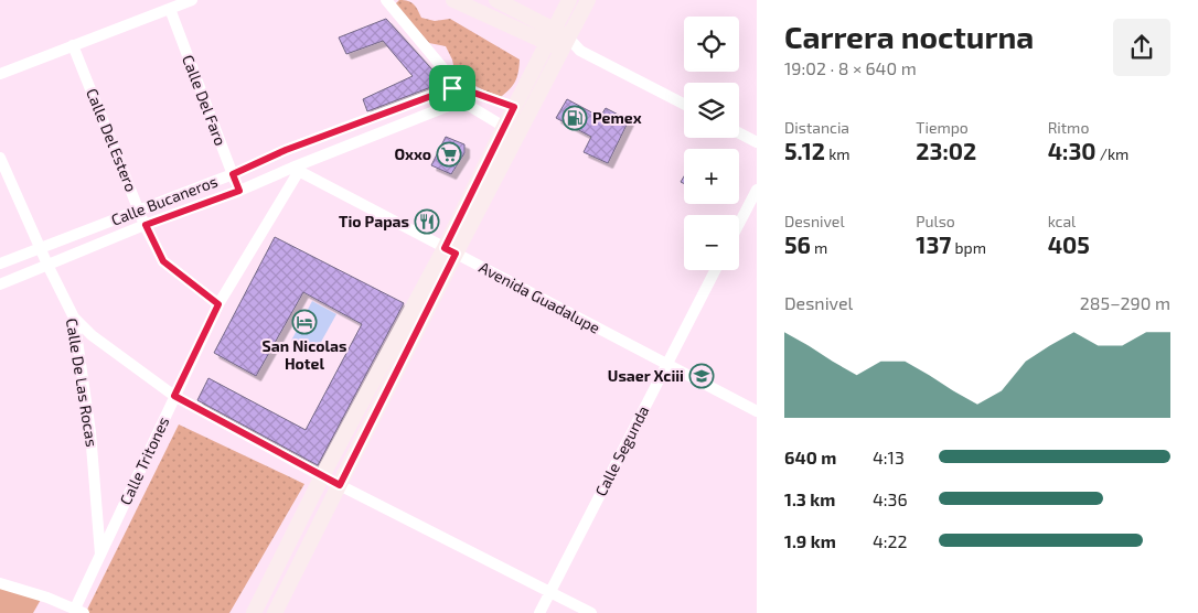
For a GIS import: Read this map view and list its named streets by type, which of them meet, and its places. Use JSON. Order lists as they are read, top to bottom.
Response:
{
  "streets": {
    "street": [
      "Calle Del Faro",
      "Calle Del Estero",
      "Calle Bucaneros",
      "Avenida Guadalupe",
      "Calle De Las Rocas",
      "Calle Segunda",
      "Calle Tritones"
    ]
  },
  "crossings": [
    ["Calle Del Faro", "Calle Bucaneros"],
    ["Calle Del Estero", "Calle Bucaneros"],
    ["Calle Del Estero", "Calle Tritones"],
    ["Calle Bucaneros", "Avenida Guadalupe"],
    ["Calle Bucaneros", "Calle De Las Rocas"],
    ["Calle Bucaneros", "Calle Tritones"],
    ["Avenida Guadalupe", "Calle Segunda"],
    ["Avenida Guadalupe", "Calle Tritones"],
    ["Calle De Las Rocas", "Calle Tritones"]
  ],
  "places": {
    "fuel station": ["Pemex"],
    "supermarket": ["Oxxo"],
    "restaurant": ["Tio Papas"],
    "hotel": ["San Nicolas Hotel"],
    "school or university": ["Usaer Xciii"]
  },
  "page": {
    "heading": ["Carrera nocturna", "19:02 · 8 × 640 m"],
    "map_buttons": ["+", "−"],
    "stats": [
      ["Distancia", "5.12 km"],
      ["Tiempo", "23:02"],
      ["Ritmo", "4:30 /km"],
      ["Desnivel", "56 m"],
      ["Pulso", "137 bpm"],
      ["kcal", "405"]
    ],
    "chart": ["Desnivel", "285–290 m"],
    "list": [
      {
        "name": "640 m",
        "note": "4:13"
      },
      {
        "name": "1.3 km",
        "note": "4:36"
      },
      {
        "name": "1.9 km",
        "note": "4:22"
      }
    ]
  }
}
